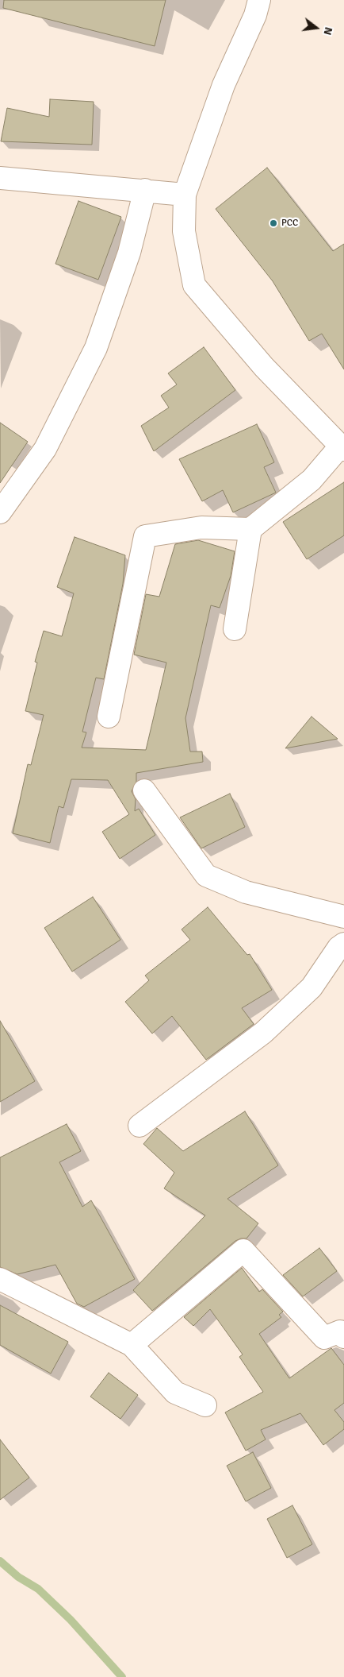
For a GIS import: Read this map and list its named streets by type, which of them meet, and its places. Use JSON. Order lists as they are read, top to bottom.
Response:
{
  "places": ["PCC"],
  "north": "right"
}
